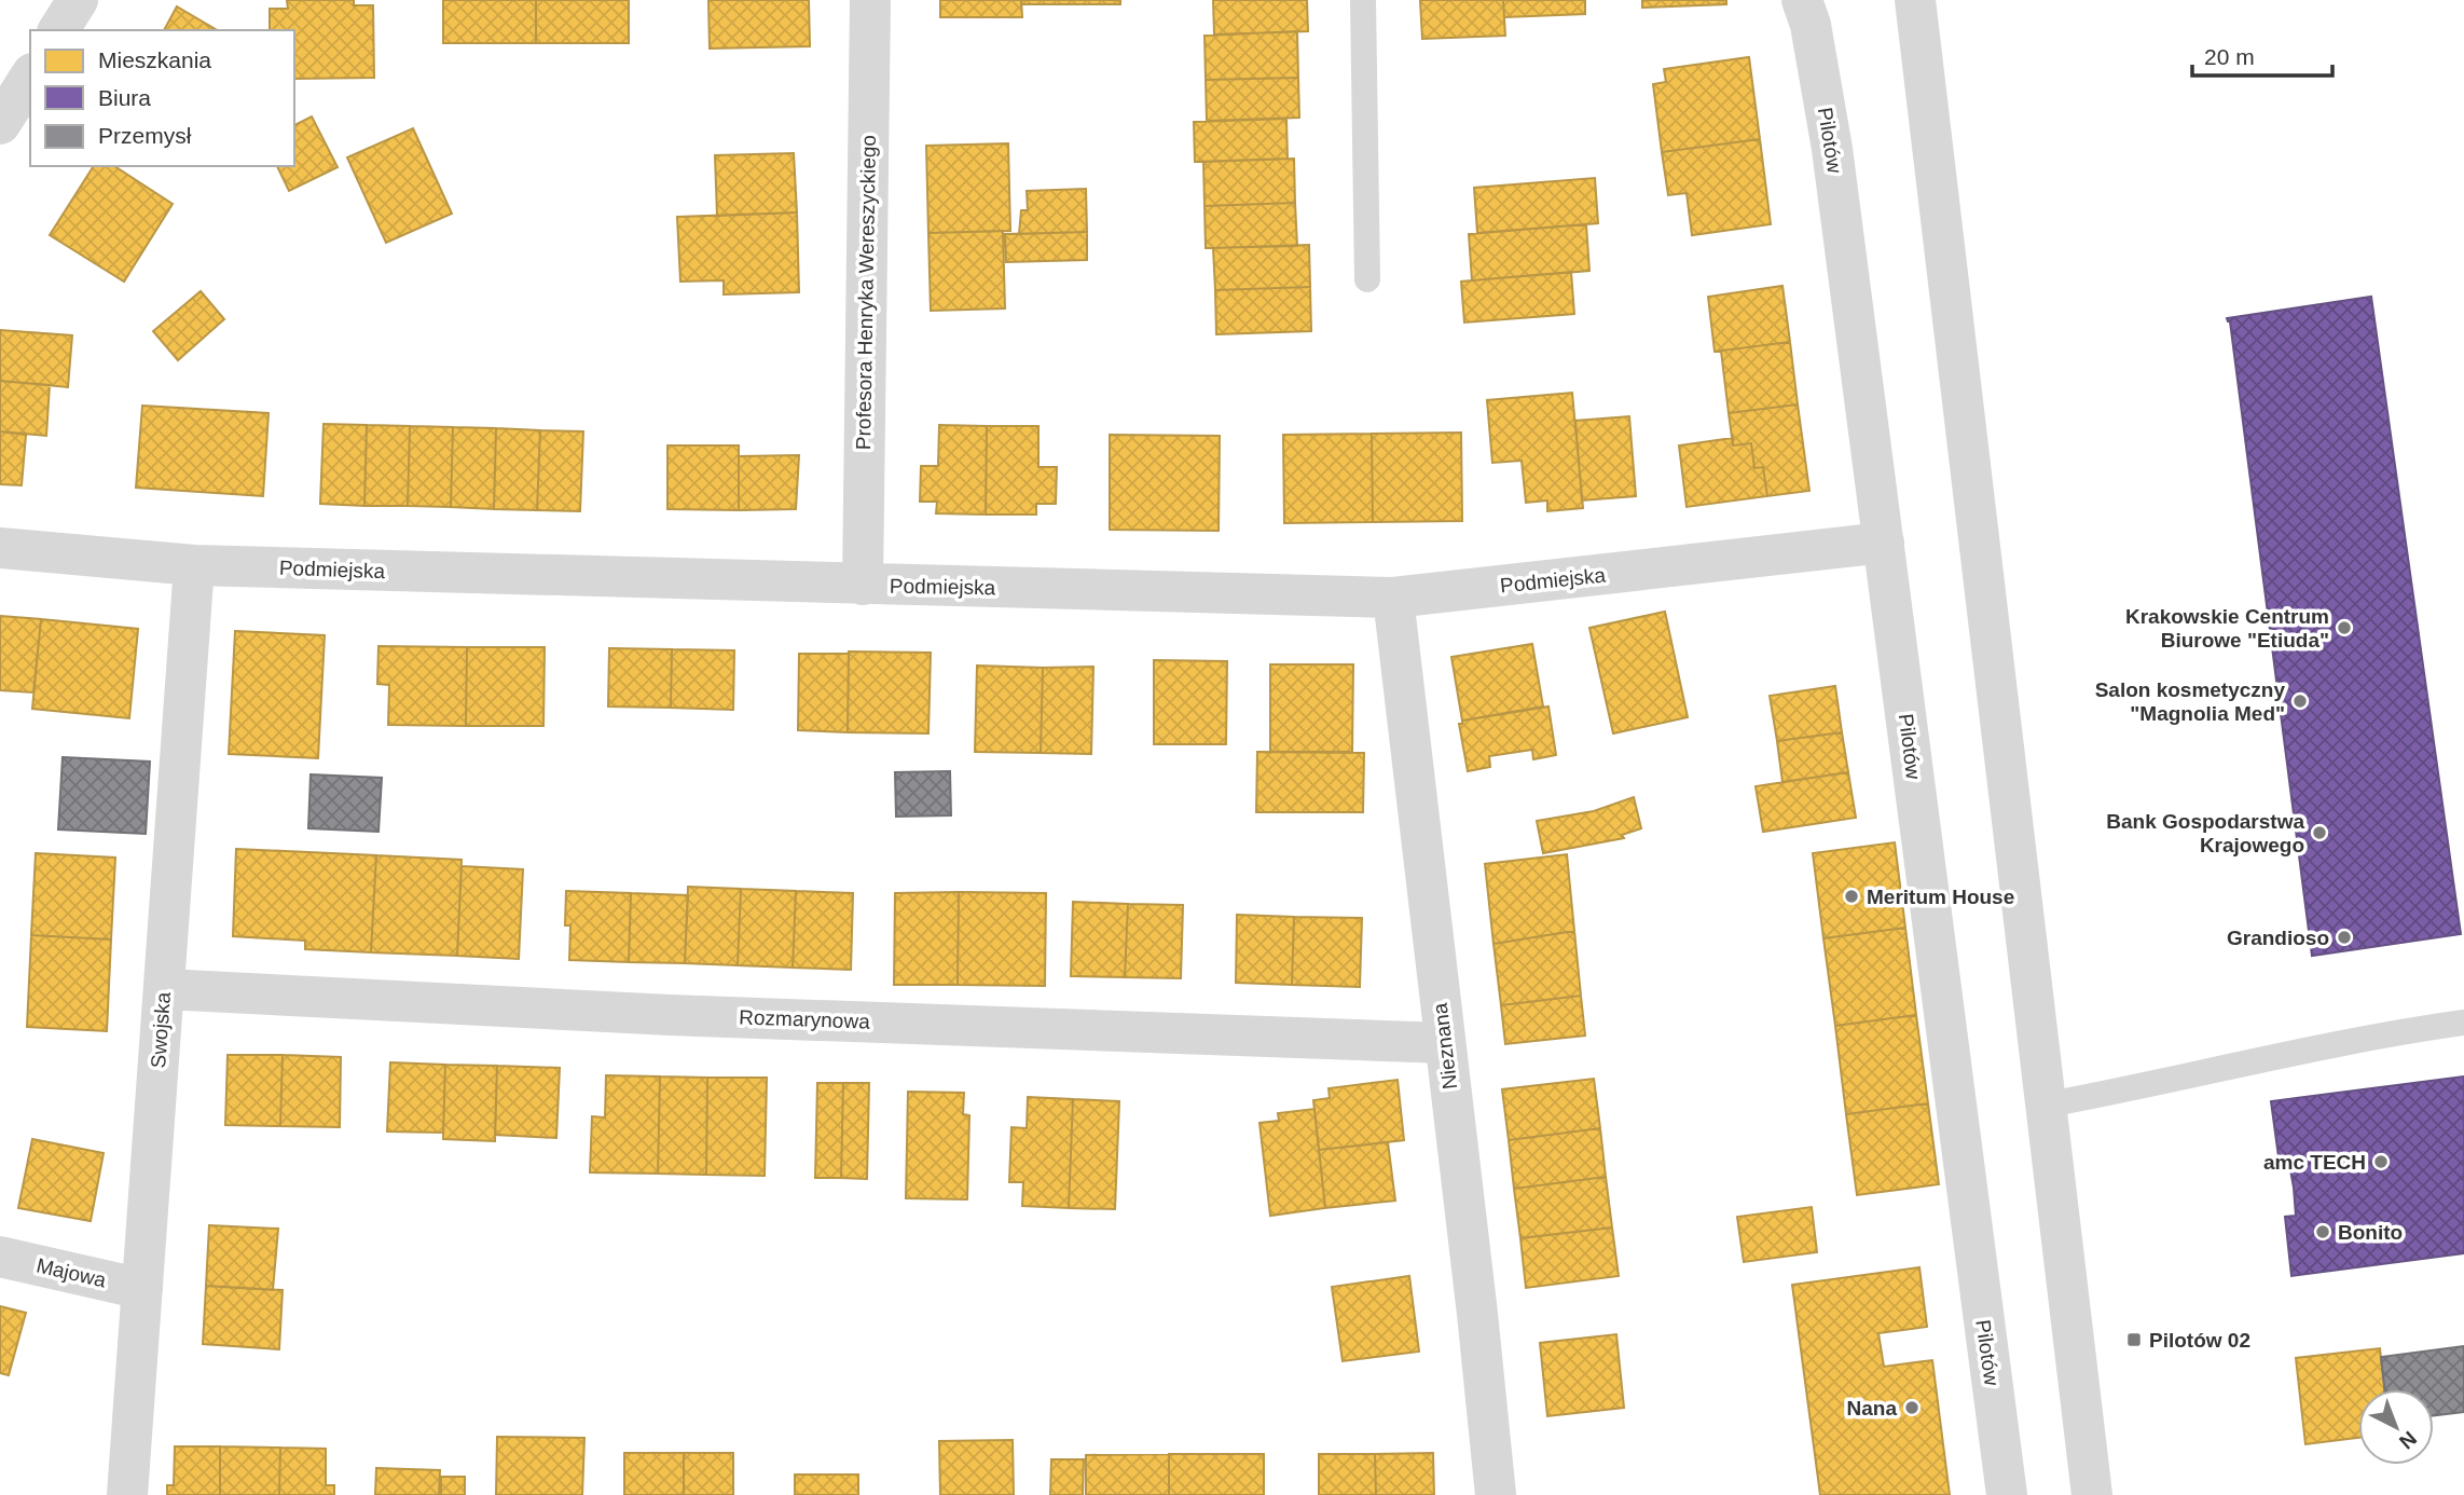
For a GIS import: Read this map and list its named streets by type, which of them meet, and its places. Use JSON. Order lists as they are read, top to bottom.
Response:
{
  "streets": {
    "street": [
      "Pilotów",
      "Profesora Henryka Wereszyckiego",
      "Podmiejska",
      "Rozmarynowa",
      "Swojska",
      "Nieznana",
      "Majowa"
    ]
  },
  "crossings": [
    ["Pilotów", "Podmiejska"],
    ["Profesora Henryka Wereszyckiego", "Podmiejska"],
    ["Podmiejska", "Swojska"],
    ["Podmiejska", "Nieznana"],
    ["Rozmarynowa", "Swojska"],
    ["Rozmarynowa", "Nieznana"],
    ["Swojska", "Majowa"]
  ],
  "places": {
    "other": [
      "Krakowskie Centrum Biurowe \"Etiuda\"",
      "Salon kosmetyczny \"Magnolia Med\"",
      "Bank Gospodarstwa Krajowego",
      "Meritum House",
      "Grandioso",
      "amc TECH",
      "Bonito",
      "Nana"
    ],
    "transit": ["Pilotów 02"]
  },
  "legend": ["Mieszkania", "Biura", "Przemysł"],
  "scale_bar": "20 m",
  "north": "bottom right"
}
